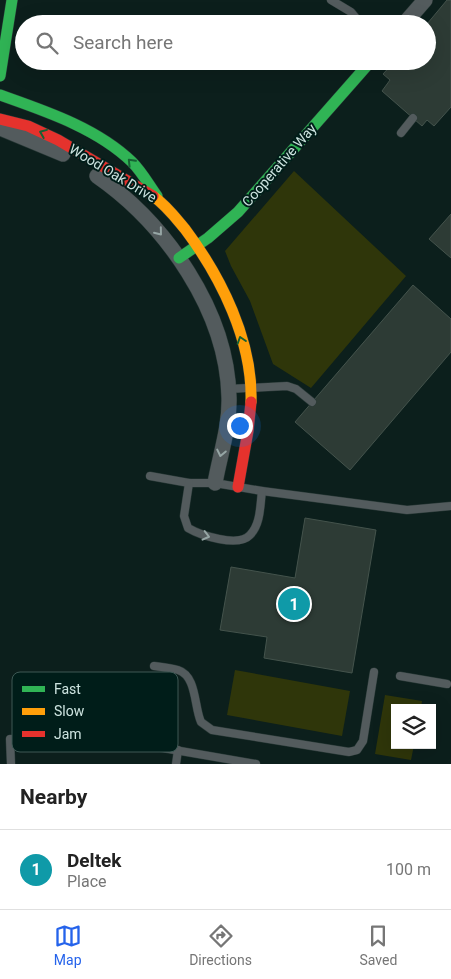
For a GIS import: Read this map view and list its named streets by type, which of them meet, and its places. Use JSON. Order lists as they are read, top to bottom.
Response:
{
  "streets": {
    "street": ["Cooperative Way", "Wood Oak Drive"]
  },
  "crossings": [
    ["Cooperative Way", "Wood Oak Drive"]
  ],
  "legend": ["Fast", "Slow", "Jam"],
  "page": {
    "search": "Search here",
    "pins": "1",
    "heading": "Nearby",
    "list": [
      {
        "mark": "1",
        "name": "Deltek",
        "note": "Place",
        "value": "100 m"
      }
    ],
    "nav": ["Map", "Directions", "Saved"]
  }
}
